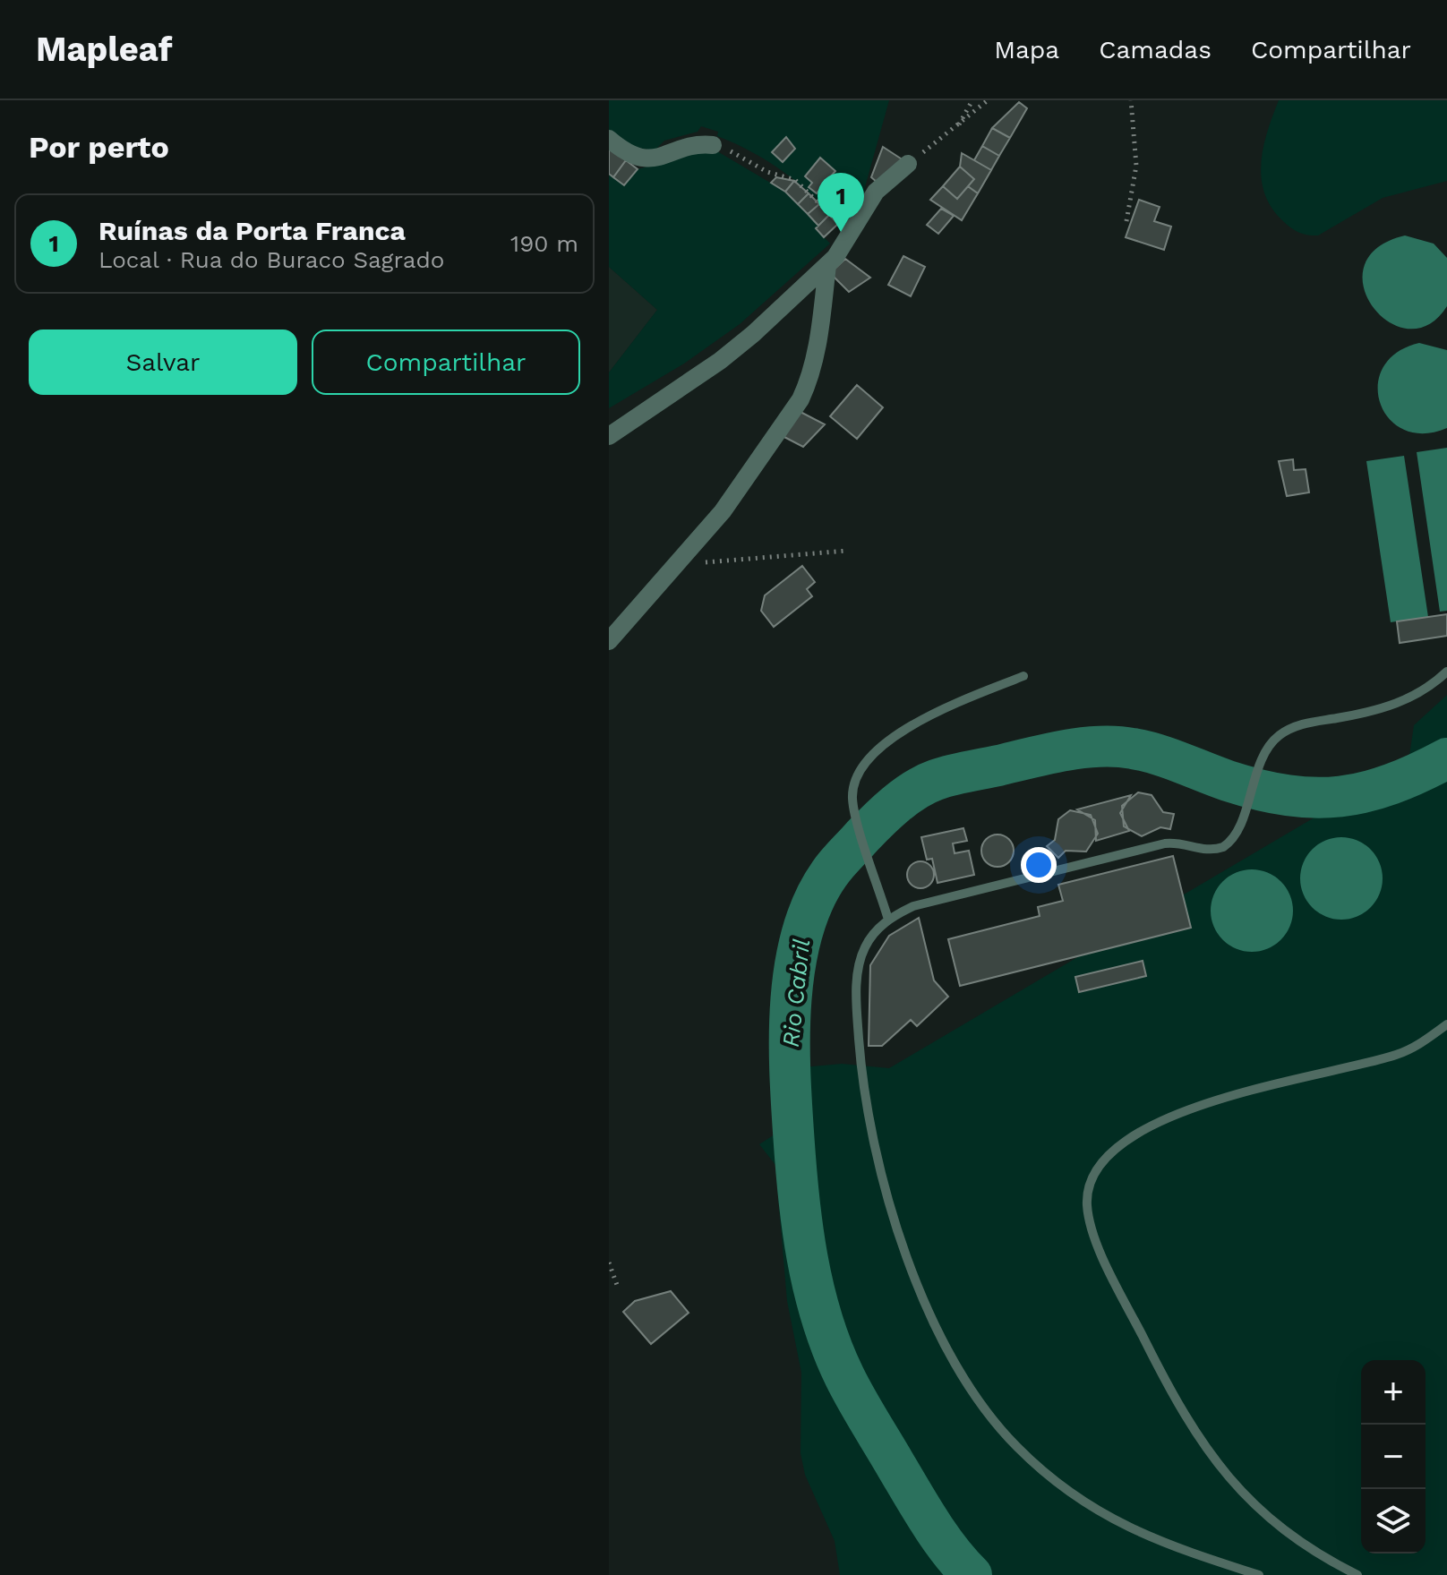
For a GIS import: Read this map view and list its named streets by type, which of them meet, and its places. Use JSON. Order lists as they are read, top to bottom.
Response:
{
  "water": ["Rio Cabril"],
  "page": {
    "header": "Mapleaf",
    "nav": ["Mapa", "Camadas", "Compartilhar"],
    "heading": "Por perto",
    "pins": "1",
    "list": [
      {
        "mark": "1",
        "name": "Ruínas da Porta Franca",
        "note": "Local · Rua do Buraco Sagrado",
        "value": "190 m"
      }
    ],
    "buttons": ["Salvar", "Compartilhar"],
    "map_buttons": ["+", "−"]
  }
}
